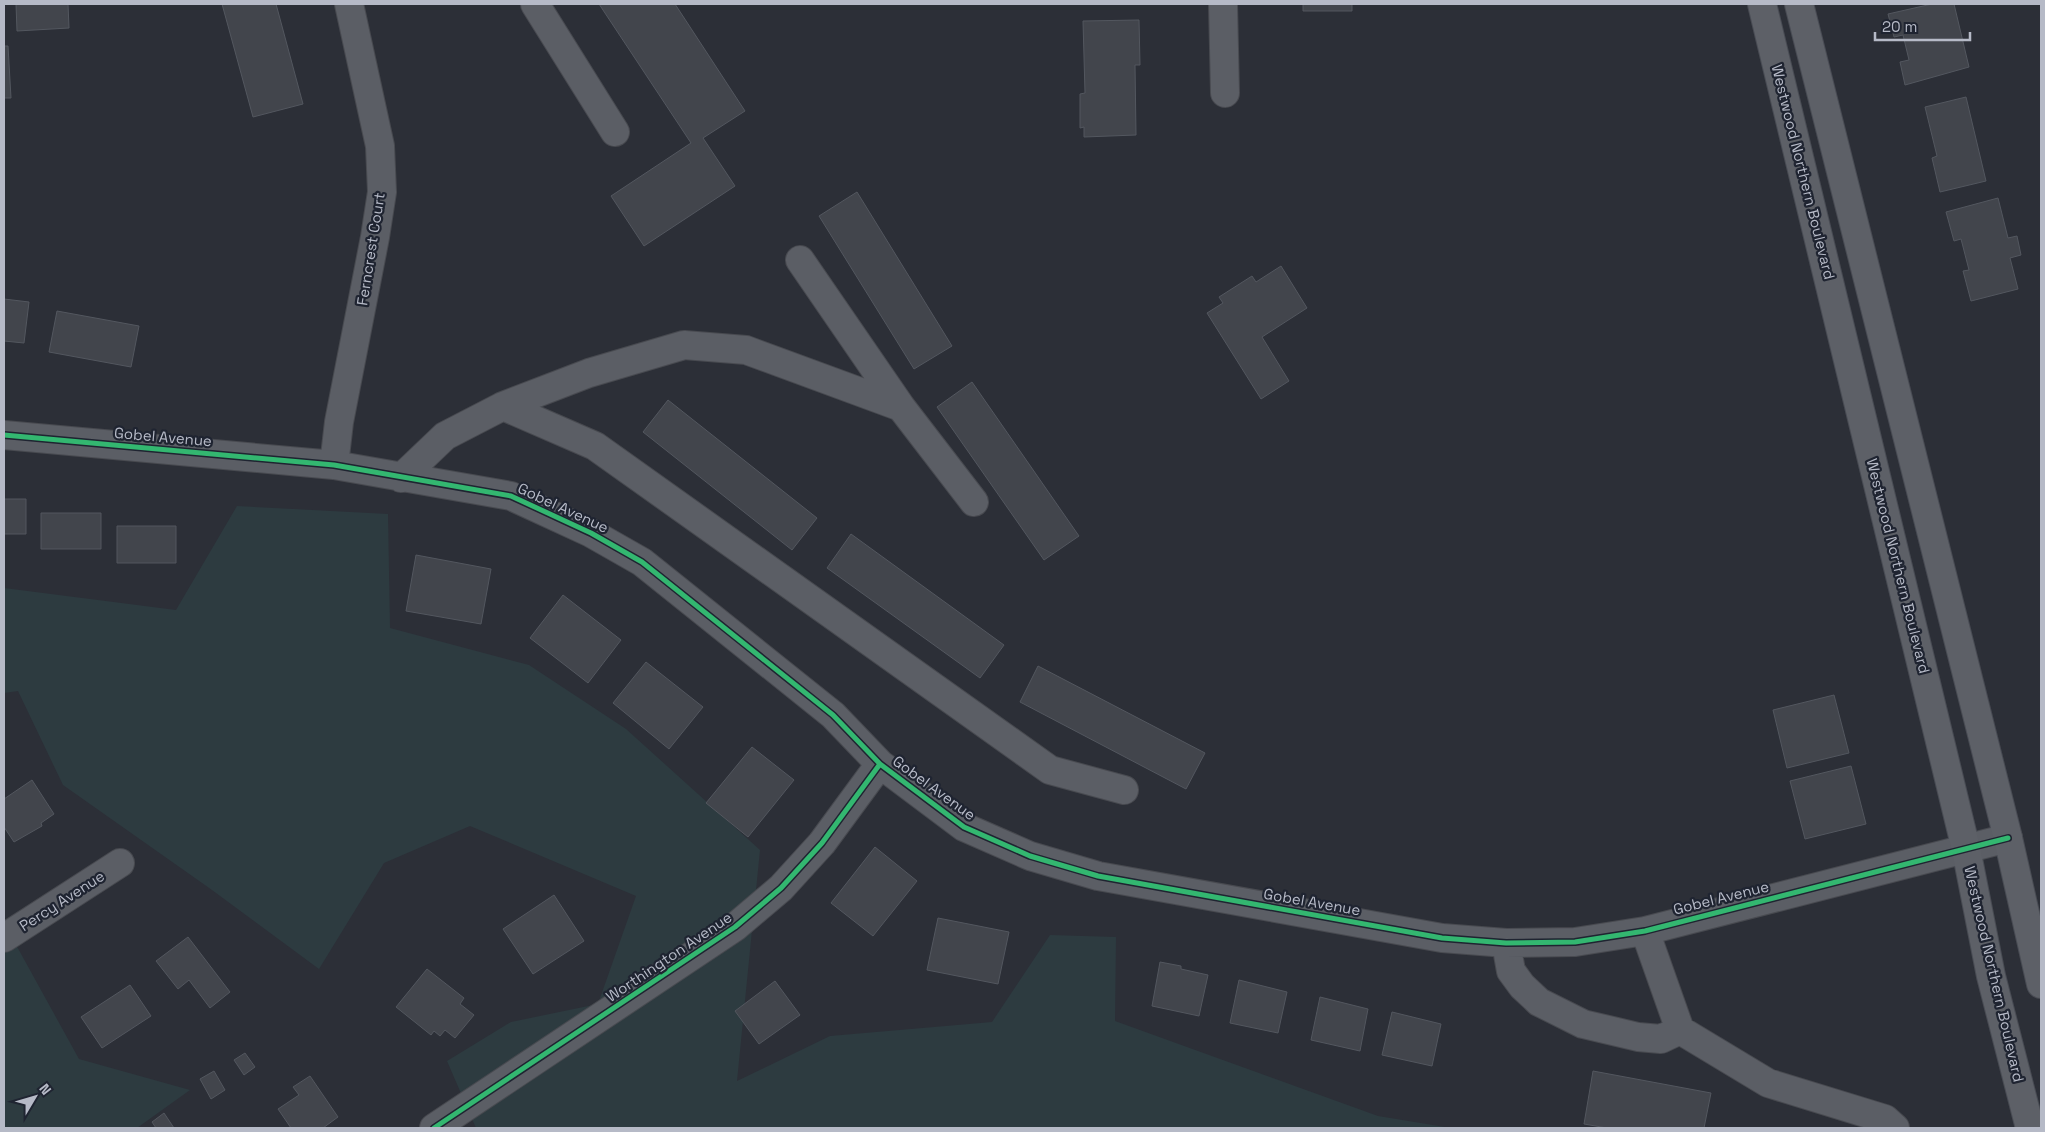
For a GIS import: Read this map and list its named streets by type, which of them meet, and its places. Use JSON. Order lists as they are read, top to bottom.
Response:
{
  "streets": {
    "main road": ["Westwood Northern Boulevard"],
    "street": [
      "Ferncrest Court",
      "Gobel Avenue",
      "Percy Avenue",
      "Worthington Avenue"
    ]
  },
  "crossings": [
    ["Westwood Northern Boulevard", "Gobel Avenue"],
    ["Ferncrest Court", "Gobel Avenue"],
    ["Gobel Avenue", "Worthington Avenue"]
  ],
  "scale_bar": "20 m",
  "north": "top right"
}
